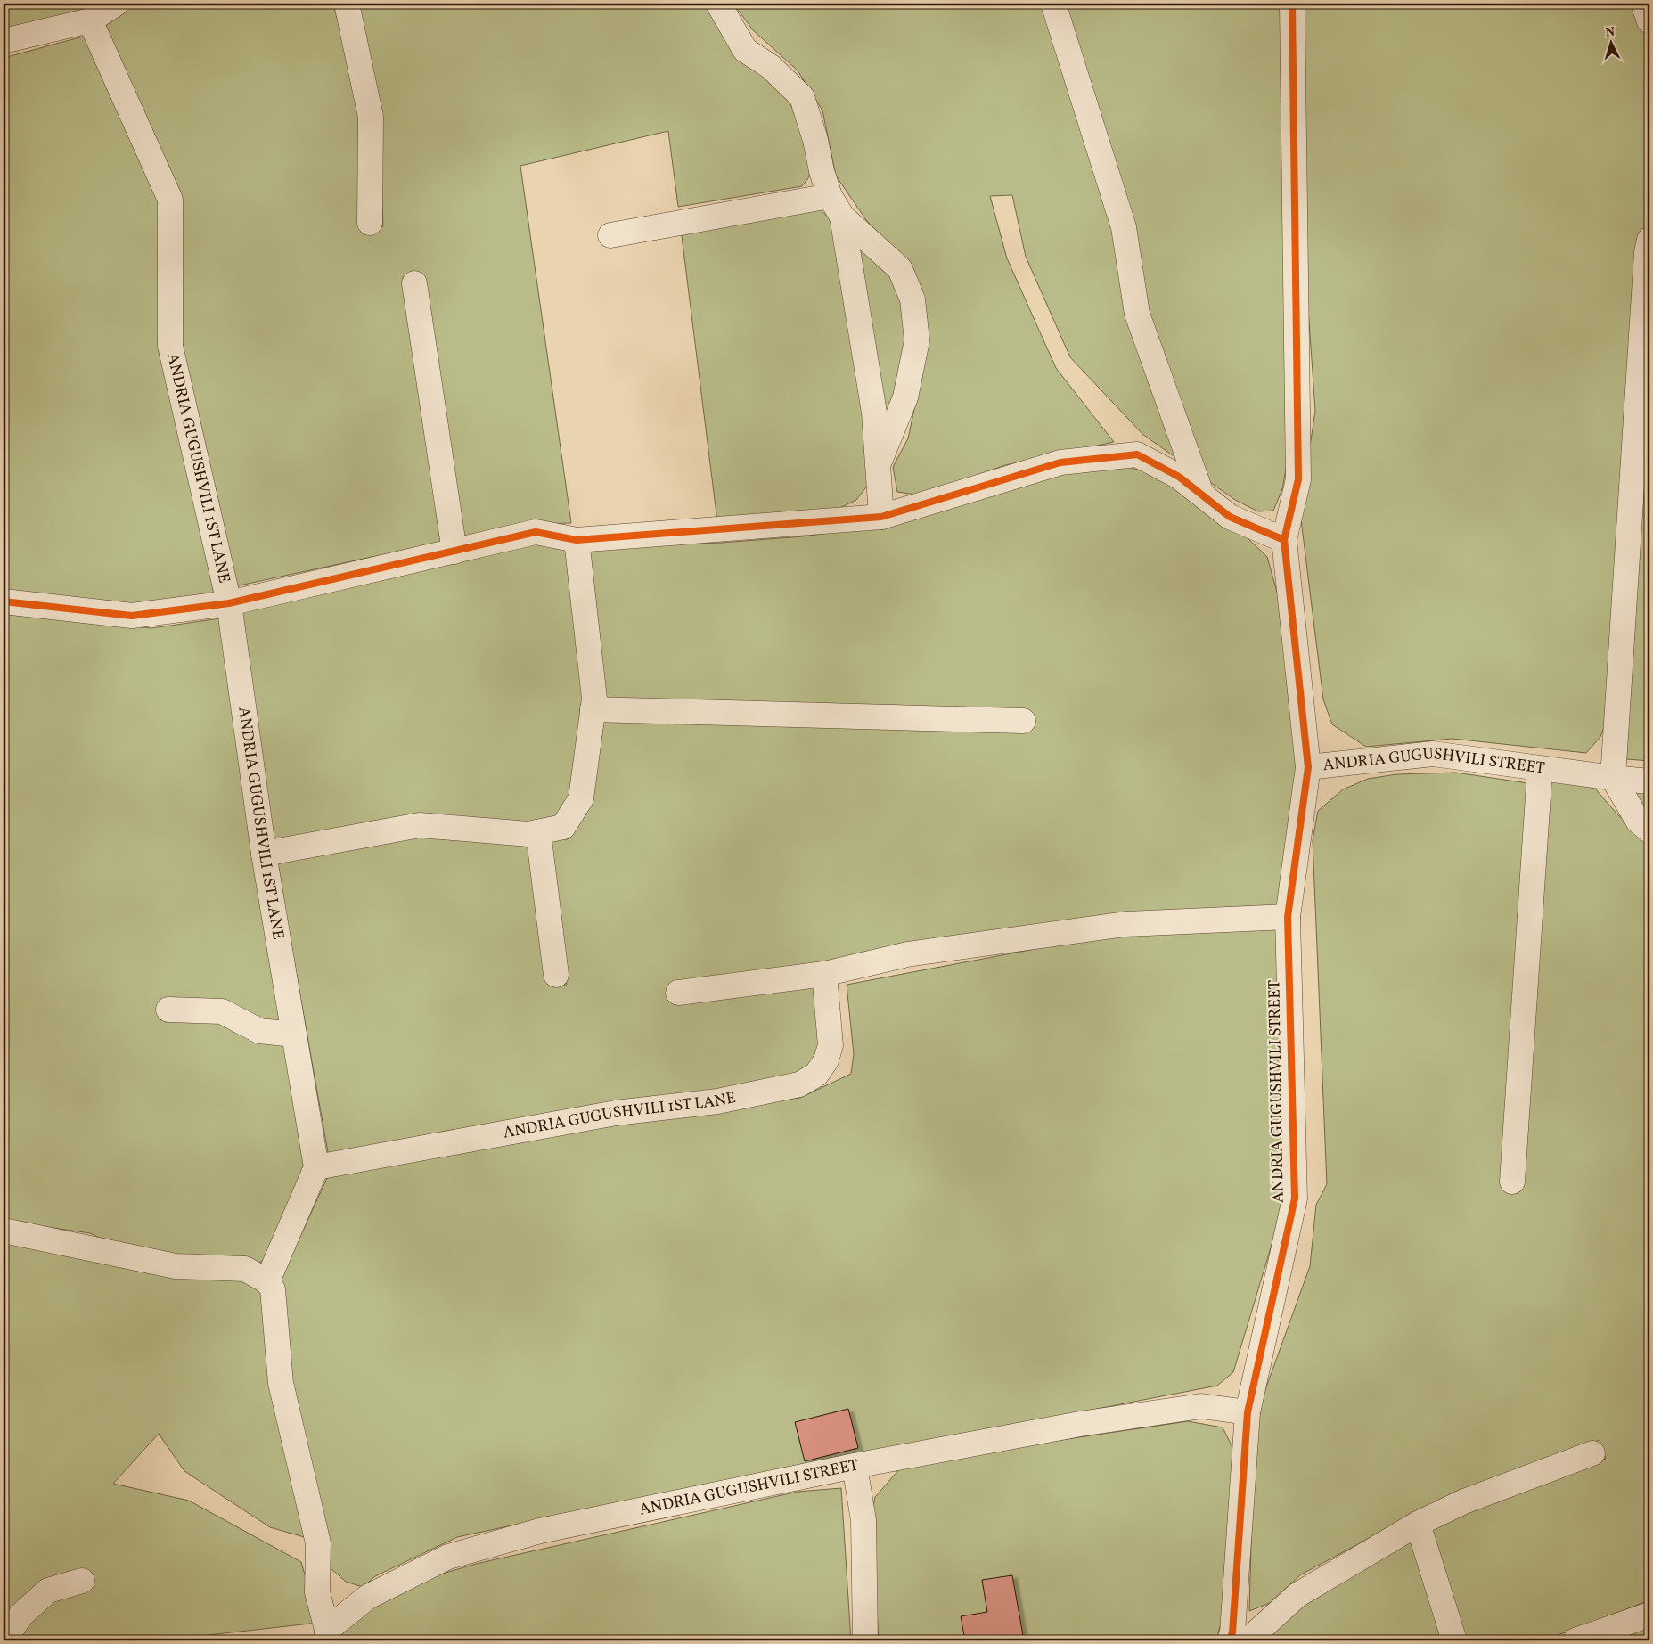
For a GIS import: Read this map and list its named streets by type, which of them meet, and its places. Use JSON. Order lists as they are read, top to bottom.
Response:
{
  "streets": {
    "street": ["ANDRIA GUGUSHVILI 1ST LANE", "ANDRIA GUGUSHVILI STREET"]
  },
  "north": "top"
}
